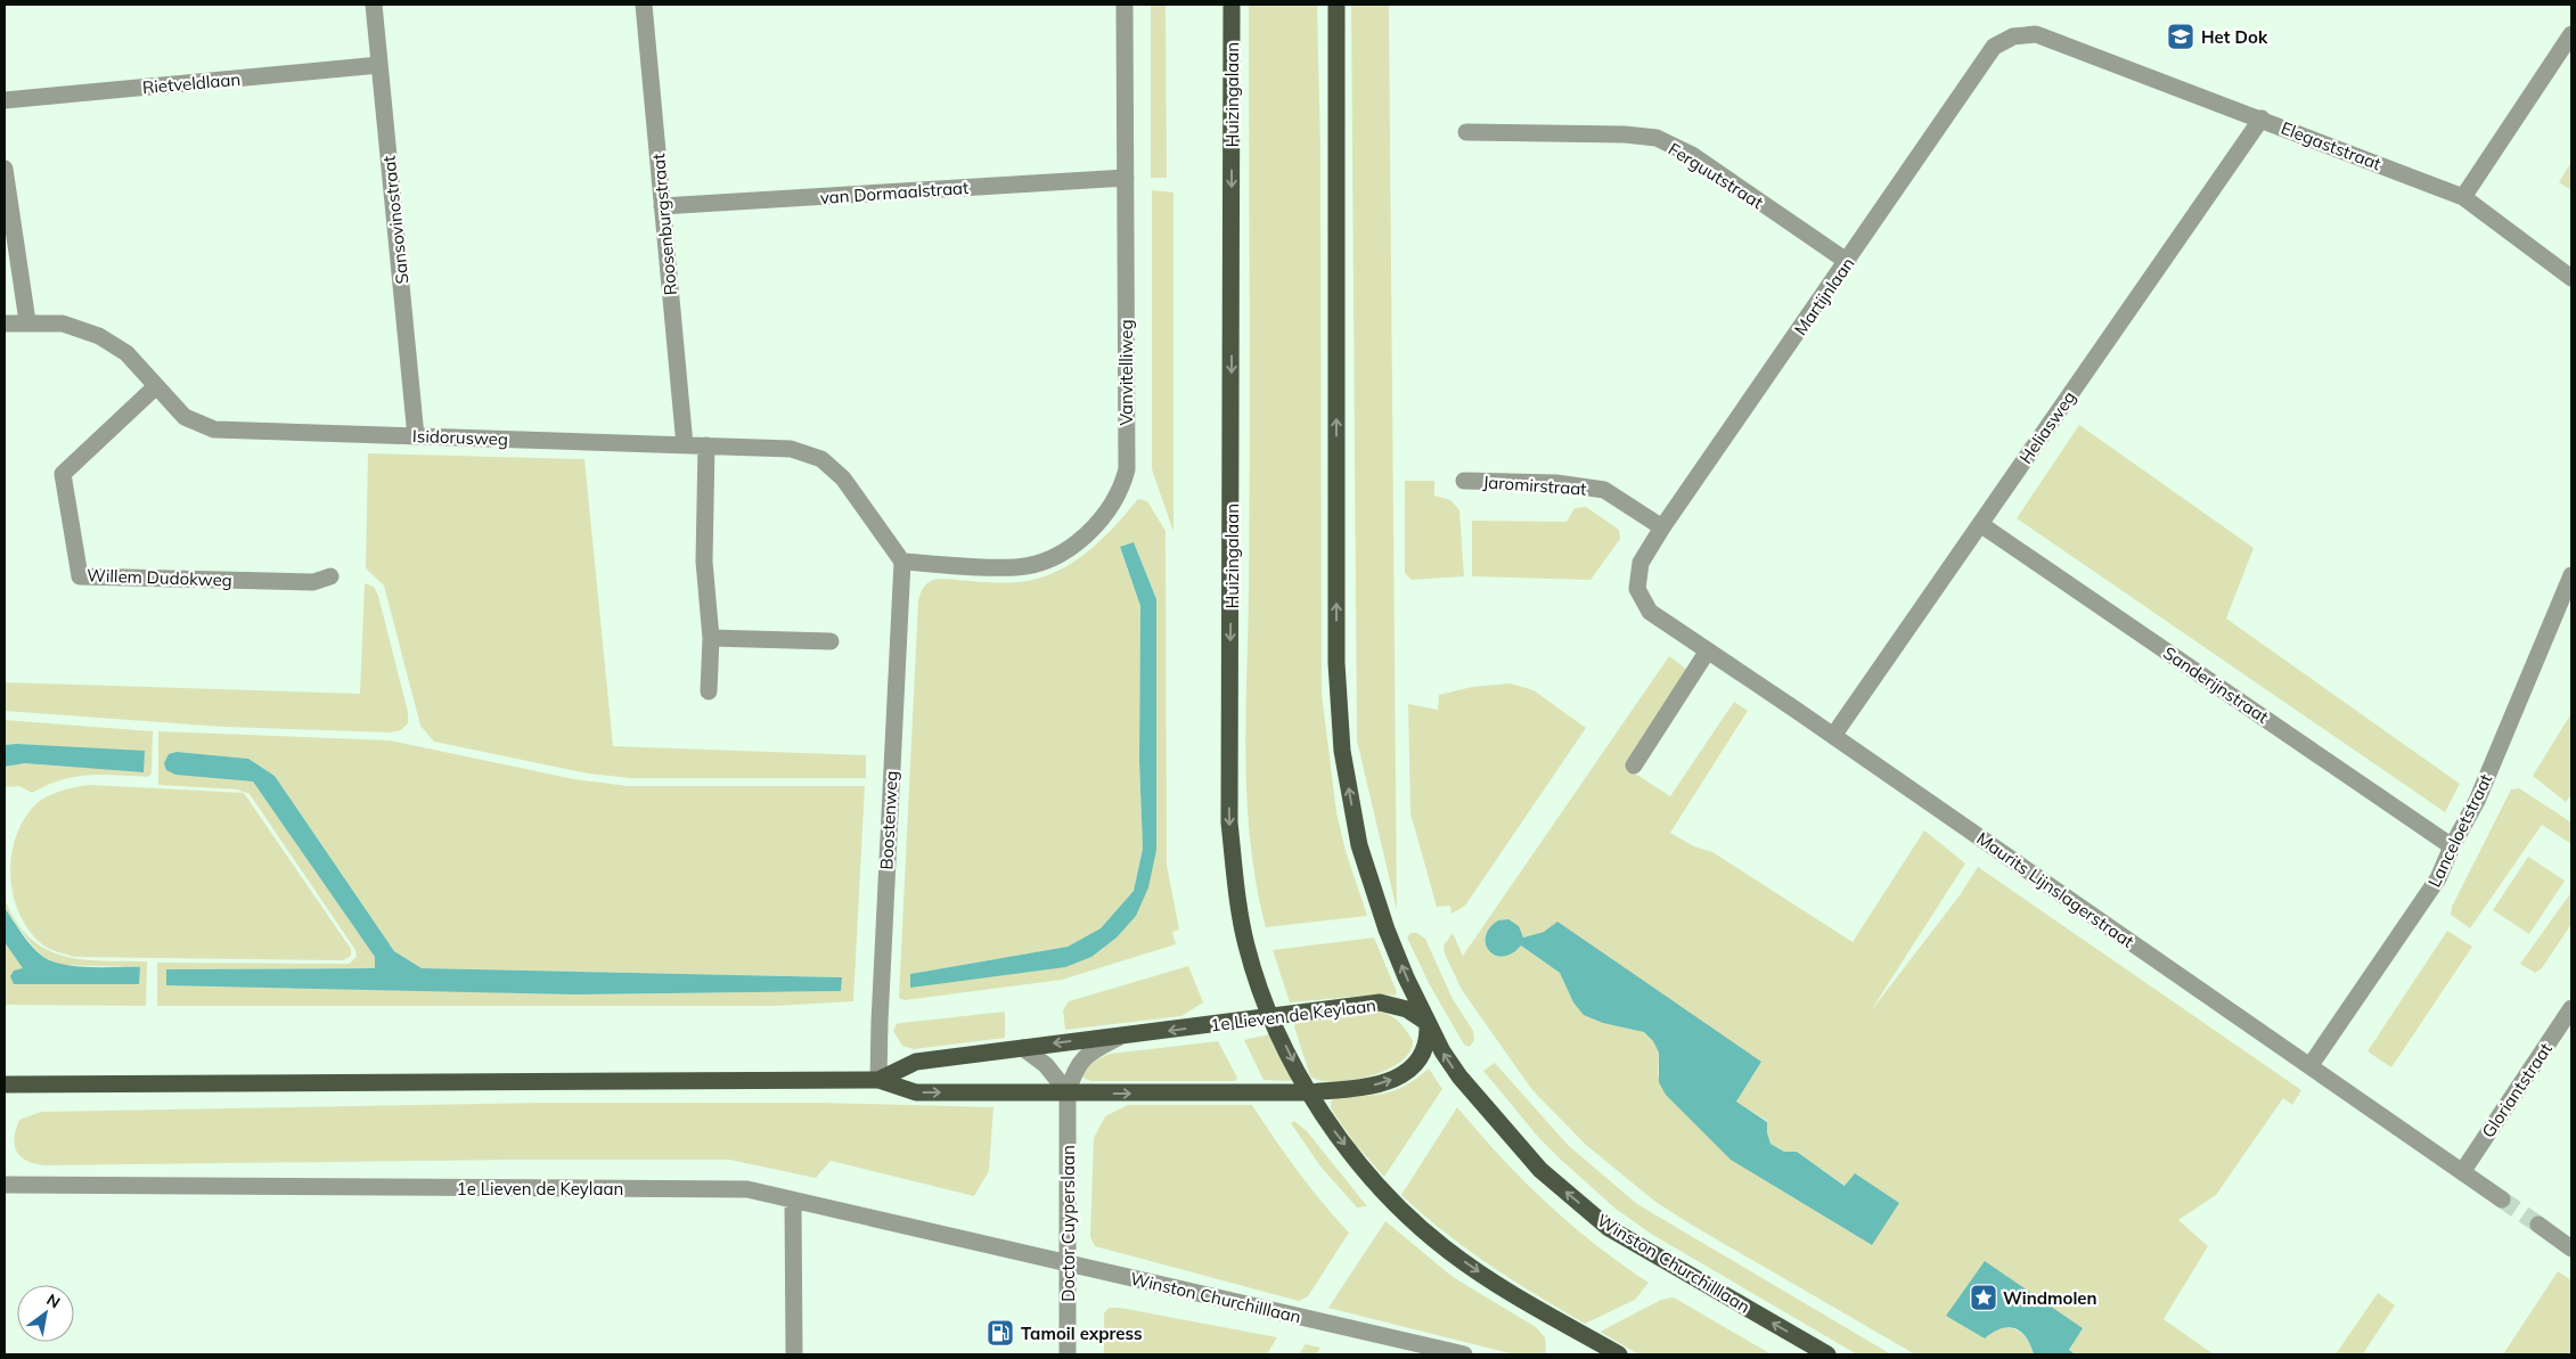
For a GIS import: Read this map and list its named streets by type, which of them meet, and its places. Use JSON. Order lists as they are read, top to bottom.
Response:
{
  "streets": {
    "main road": ["Huizingalaan", "1e Lieven de Keylaan", "Winston Churchilllaan"],
    "street": [
      "Rietveldlaan",
      "Elegaststraat",
      "Ferguutstraat",
      "van Dormaalstraat",
      "Sansovinostraat",
      "Roosenburgstraat",
      "Martijnlaan",
      "Vanvitelliweg",
      "Heliasweg",
      "Isidorusweg",
      "Jaromirstraat",
      "Willem Dudokweg",
      "Sanderijnstraat",
      "Boostenweg",
      "Lanceloetstraat",
      "Maurits Lijnslagerstraat",
      "Gloriantstraat",
      "Doctor Cuyperslaan"
    ]
  },
  "crossings": [
    ["Rietveldlaan", "Sansovinostraat"],
    ["Huizingalaan", "1e Lieven de Keylaan"],
    ["Elegaststraat", "Martijnlaan"],
    ["Elegaststraat", "Heliasweg"],
    ["Ferguutstraat", "Martijnlaan"],
    ["van Dormaalstraat", "Roosenburgstraat"],
    ["van Dormaalstraat", "Vanvitelliweg"],
    ["Sansovinostraat", "Isidorusweg"],
    ["Roosenburgstraat", "Isidorusweg"],
    ["Martijnlaan", "Jaromirstraat"],
    ["Martijnlaan", "Maurits Lijnslagerstraat"],
    ["Vanvitelliweg", "Isidorusweg"],
    ["Vanvitelliweg", "Boostenweg"],
    ["Heliasweg", "Sanderijnstraat"],
    ["Heliasweg", "Maurits Lijnslagerstraat"],
    ["Isidorusweg", "Willem Dudokweg"],
    ["Isidorusweg", "Boostenweg"],
    ["Sanderijnstraat", "Lanceloetstraat"],
    ["Boostenweg", "1e Lieven de Keylaan"],
    ["Lanceloetstraat", "Maurits Lijnslagerstraat"],
    ["Maurits Lijnslagerstraat", "Gloriantstraat"],
    ["1e Lieven de Keylaan", "Doctor Cuyperslaan"],
    ["1e Lieven de Keylaan", "Winston Churchilllaan"],
    ["Doctor Cuyperslaan", "Winston Churchilllaan"]
  ],
  "places": {
    "school or university": ["Het Dok"],
    "place": ["Windmolen"],
    "fuel station": ["Tamoil express"]
  },
  "north": "top right"
}
